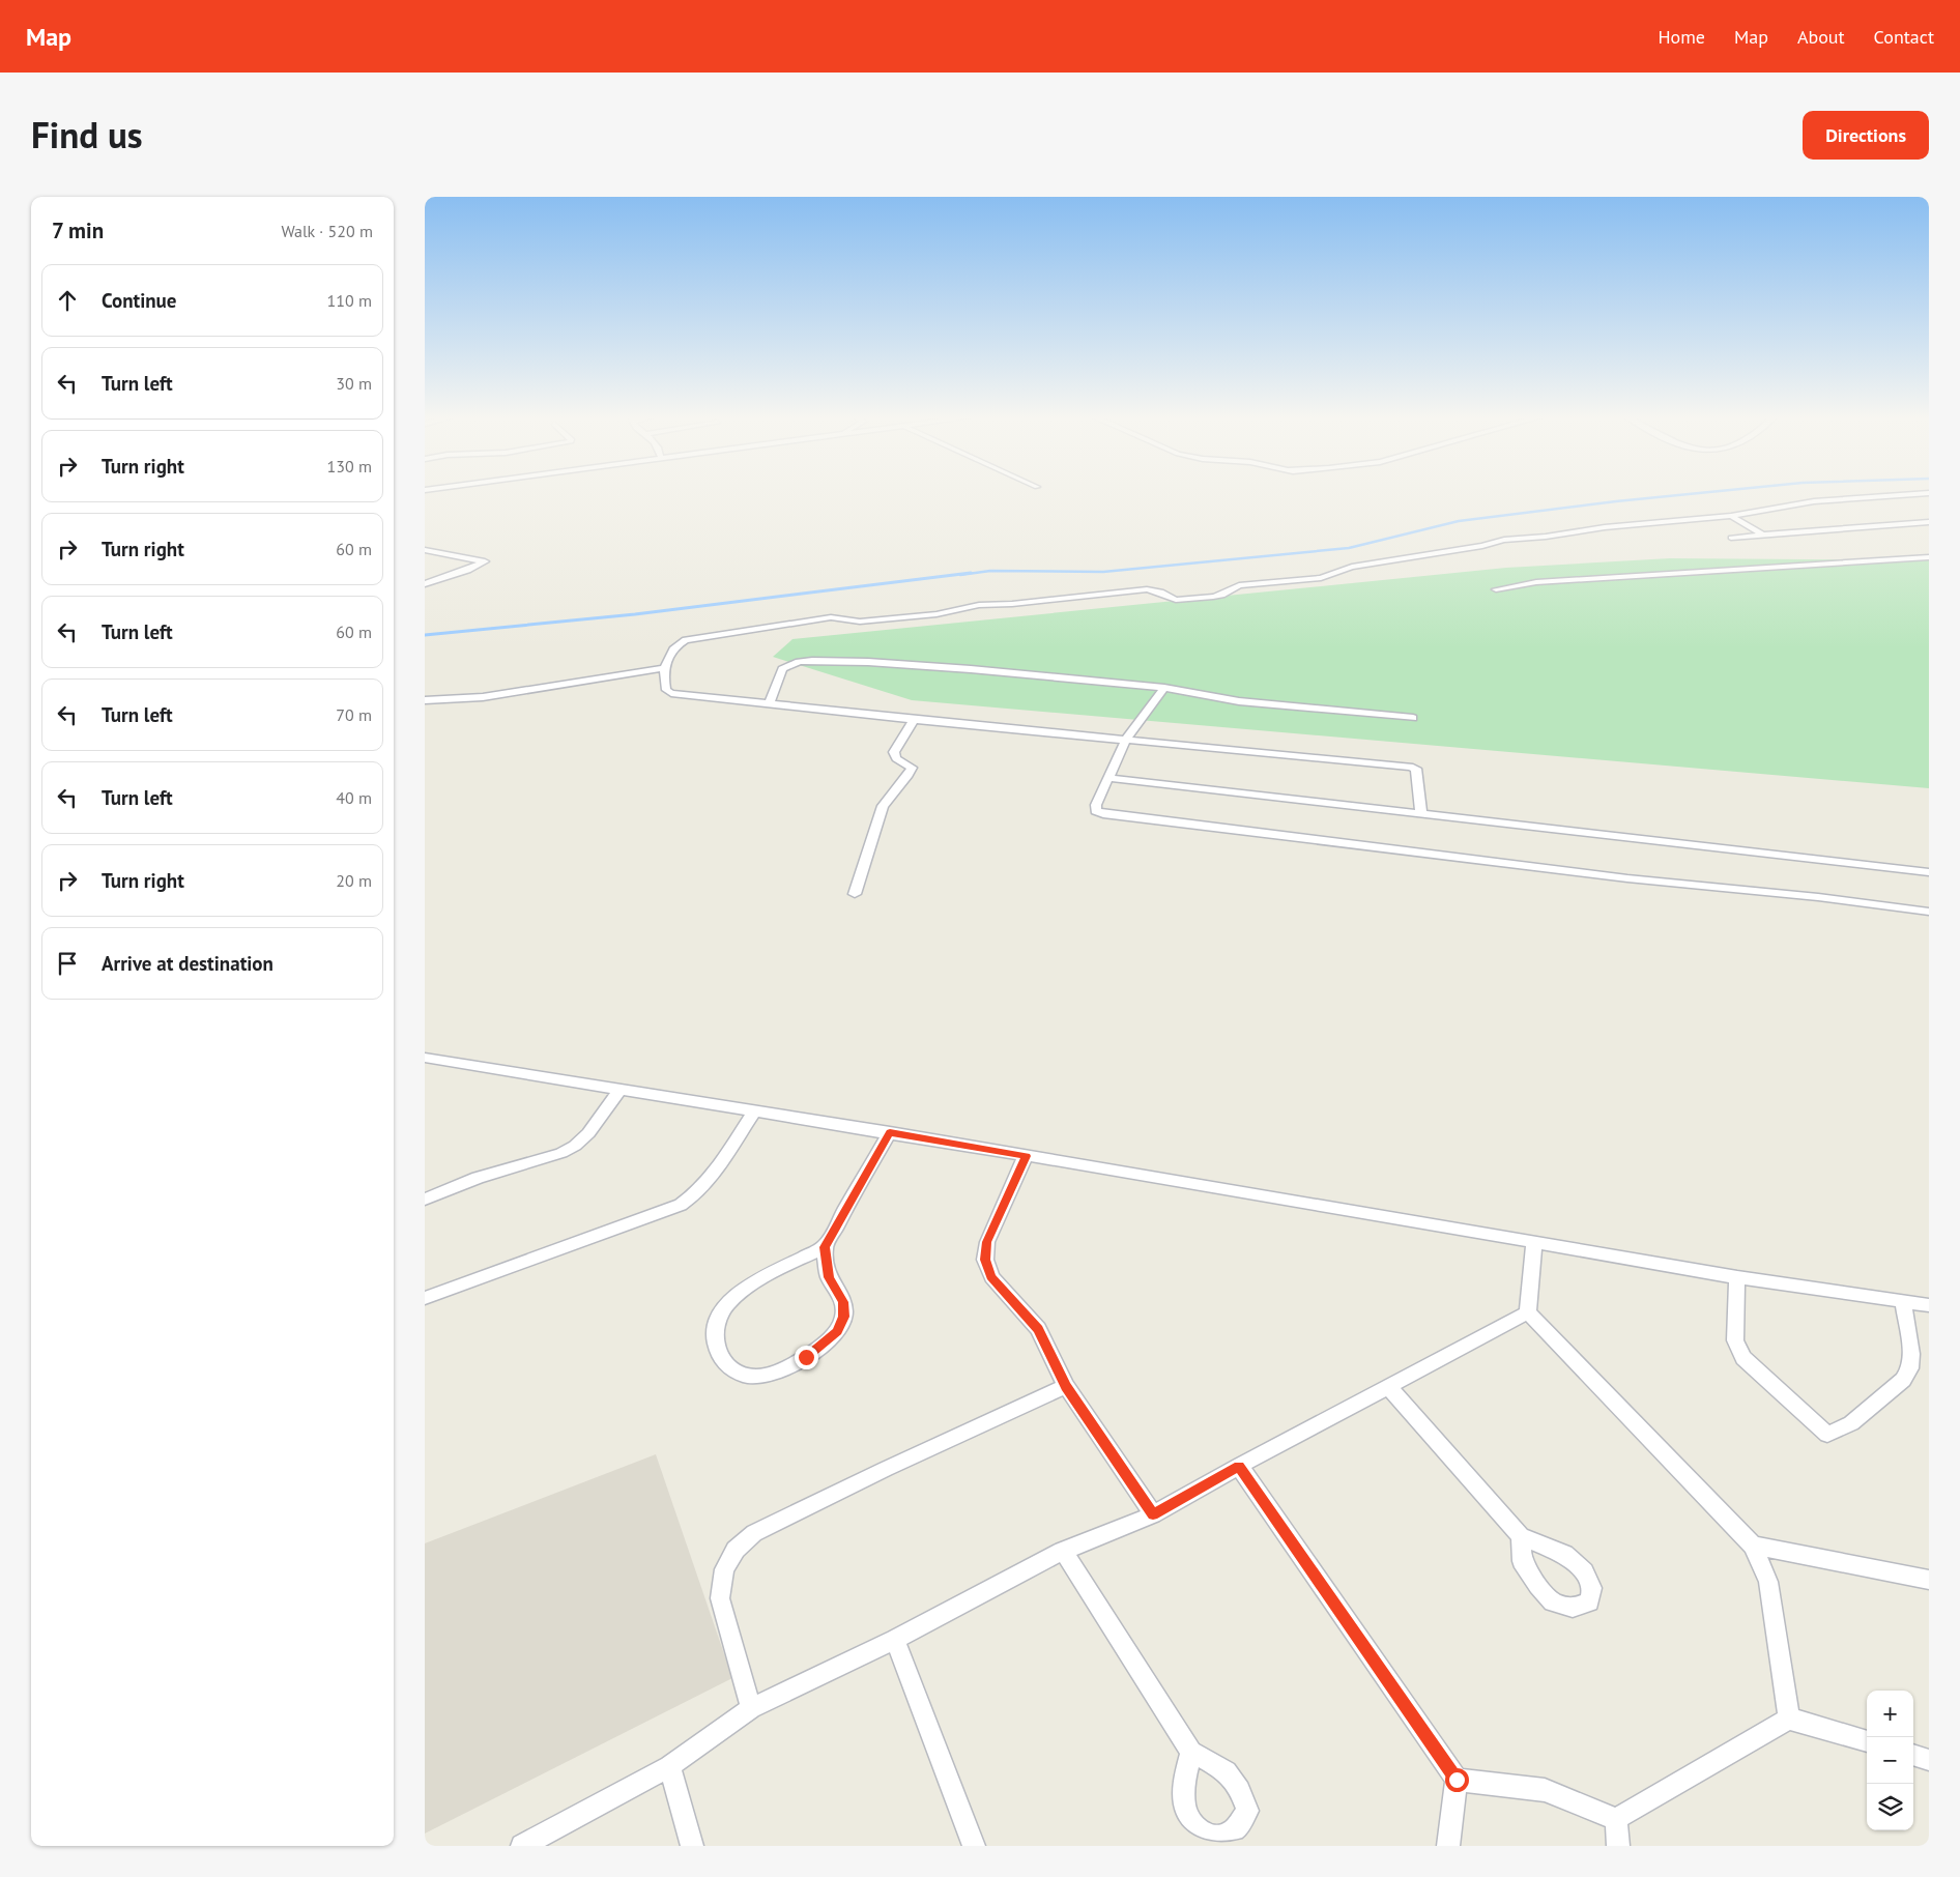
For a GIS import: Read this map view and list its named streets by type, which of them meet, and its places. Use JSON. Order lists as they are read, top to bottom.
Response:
{
  "page": {
    "header": "Map",
    "nav": [
      "Home",
      "Map",
      "About",
      "Contact"
    ],
    "title": "Find us",
    "buttons": "Directions",
    "heading": ["7 min", "Walk · 520 m"],
    "list": [
      ["Continue", "110 m"],
      ["Turn left", "30 m"],
      ["Turn right", "130 m"],
      ["Turn right", "60 m"],
      ["Turn left", "60 m"],
      ["Turn left", "70 m"],
      ["Turn left", "40 m"],
      ["Turn right", "20 m"],
      "Arrive at destination"
    ],
    "map_buttons": ["+", "−"]
  }
}
